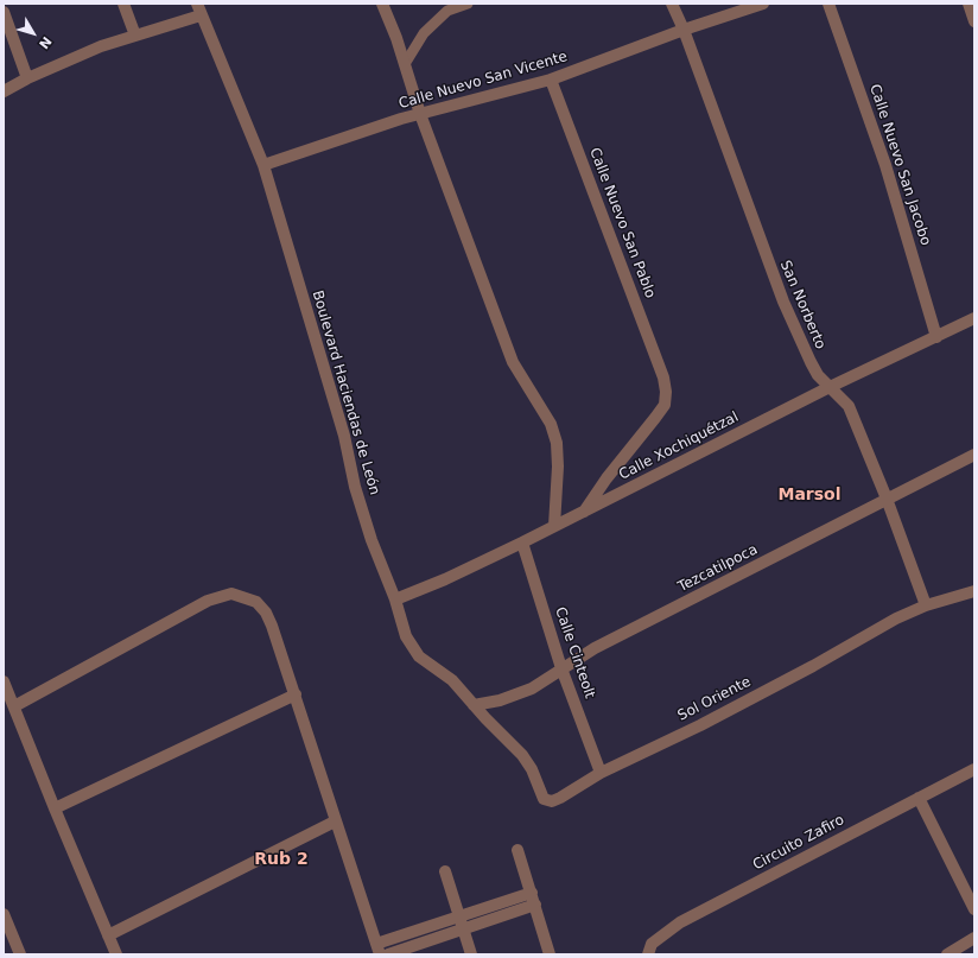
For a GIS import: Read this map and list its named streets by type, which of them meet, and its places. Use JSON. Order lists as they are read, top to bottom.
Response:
{
  "streets": {
    "street": [
      "Calle Nuevo San Vicente",
      "Calle Nuevo San Jacobo",
      "Calle Nuevo San Pablo",
      "San Norberto",
      "Boulevard Haciendas de León",
      "Calle Xochiquétzal",
      "Tezcatilpoca",
      "Calle Cinteolt",
      "Sol Oriente",
      "Circuito Zafiro"
    ]
  },
  "crossings": [
    ["Calle Nuevo San Vicente", "Calle Nuevo San Pablo"],
    ["Calle Nuevo San Vicente", "San Norberto"],
    ["Calle Nuevo San Vicente", "Boulevard Haciendas de León"],
    ["Calle Nuevo San Jacobo", "Calle Xochiquétzal"],
    ["Calle Nuevo San Pablo", "Calle Xochiquétzal"],
    ["San Norberto", "Calle Xochiquétzal"],
    ["San Norberto", "Tezcatilpoca"],
    ["San Norberto", "Sol Oriente"],
    ["Boulevard Haciendas de León", "Calle Xochiquétzal"],
    ["Boulevard Haciendas de León", "Tezcatilpoca"],
    ["Boulevard Haciendas de León", "Sol Oriente"],
    ["Calle Xochiquétzal", "Calle Cinteolt"],
    ["Tezcatilpoca", "Calle Cinteolt"],
    ["Calle Cinteolt", "Sol Oriente"]
  ],
  "districts": ["Marsol", "Rub 2"],
  "north": "bottom right"
}
